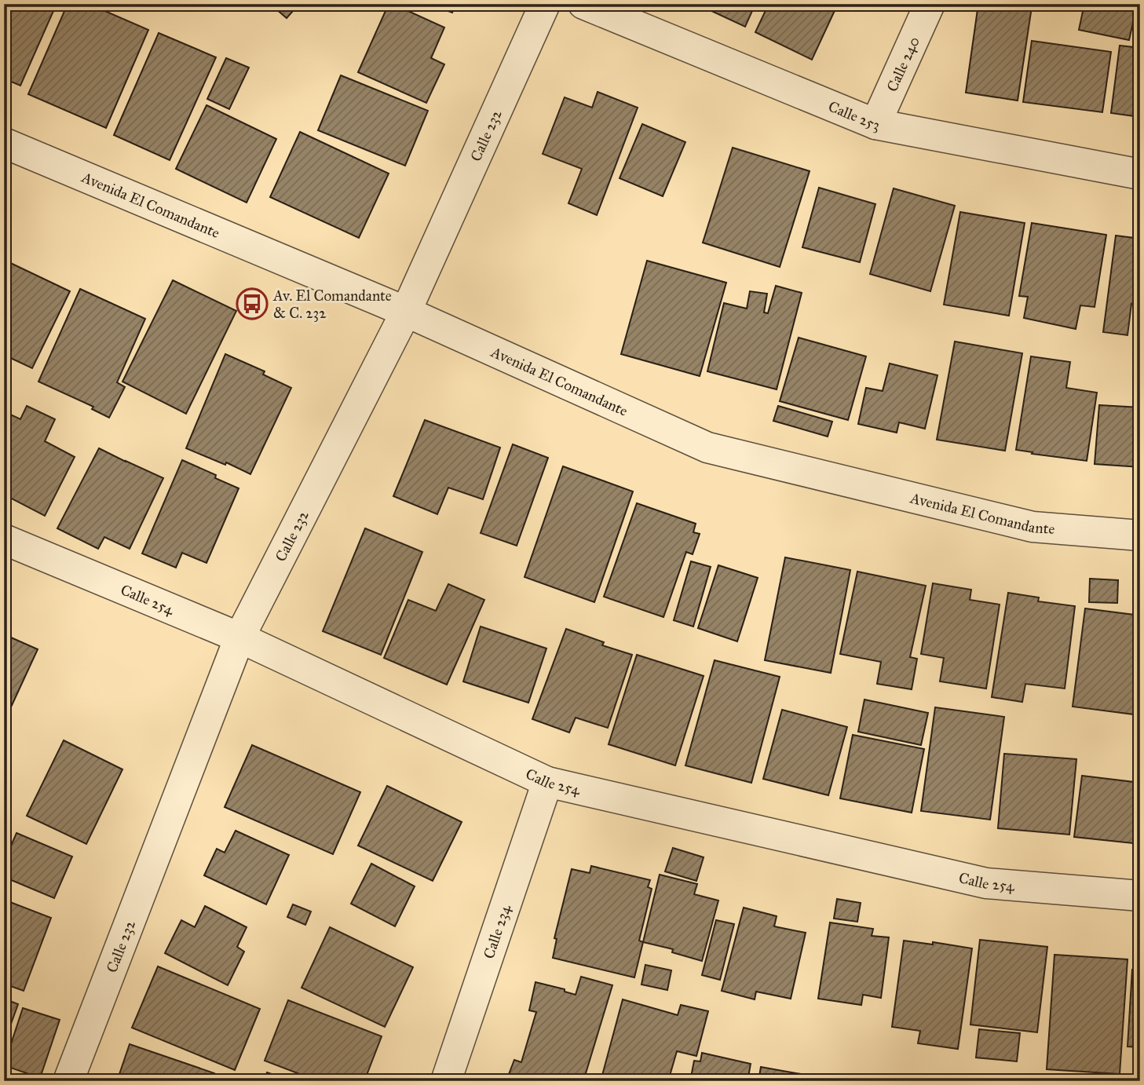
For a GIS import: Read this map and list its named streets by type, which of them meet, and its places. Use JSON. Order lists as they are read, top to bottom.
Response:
{
  "streets": {
    "street": [
      "Calle 240",
      "Calle 253",
      "Calle 232",
      "Avenida El Comandante",
      "Calle 254",
      "Calle 234"
    ]
  },
  "crossings": [
    ["Calle 240", "Calle 253"],
    ["Calle 232", "Avenida El Comandante"],
    ["Calle 232", "Calle 254"],
    ["Calle 254", "Calle 234"]
  ],
  "places": {
    "bus stop": ["Av. El Comandante & C. 232"]
  }
}
